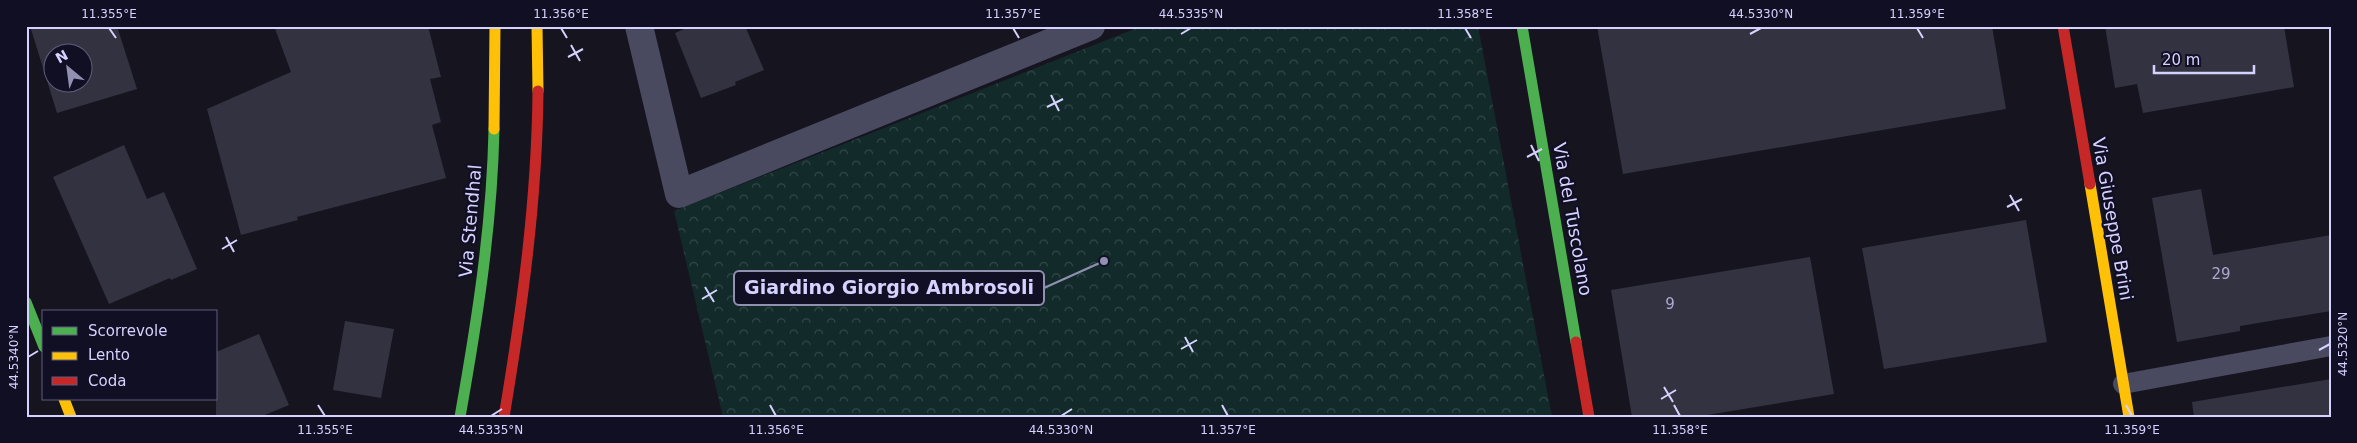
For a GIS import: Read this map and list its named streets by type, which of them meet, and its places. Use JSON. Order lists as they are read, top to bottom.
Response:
{
  "streets": {
    "street": ["Via del Tuscolano", "Via Giuseppe Brini", "Via Stendhal"]
  },
  "places": ["Giardino Giorgio Ambrosoli"],
  "house_numbers": ["29", "9"],
  "legend": ["Scorrevole", "Lento", "Coda"],
  "scale_bar": "20 m",
  "north": "top left",
  "coordinates": [
    "11.355°E",
    "11.356°E",
    "11.357°E",
    "44.5335°N",
    "11.358°E",
    "44.5330°N",
    "11.359°E",
    "44.5320°N",
    "44.5340°N"
  ]
}
